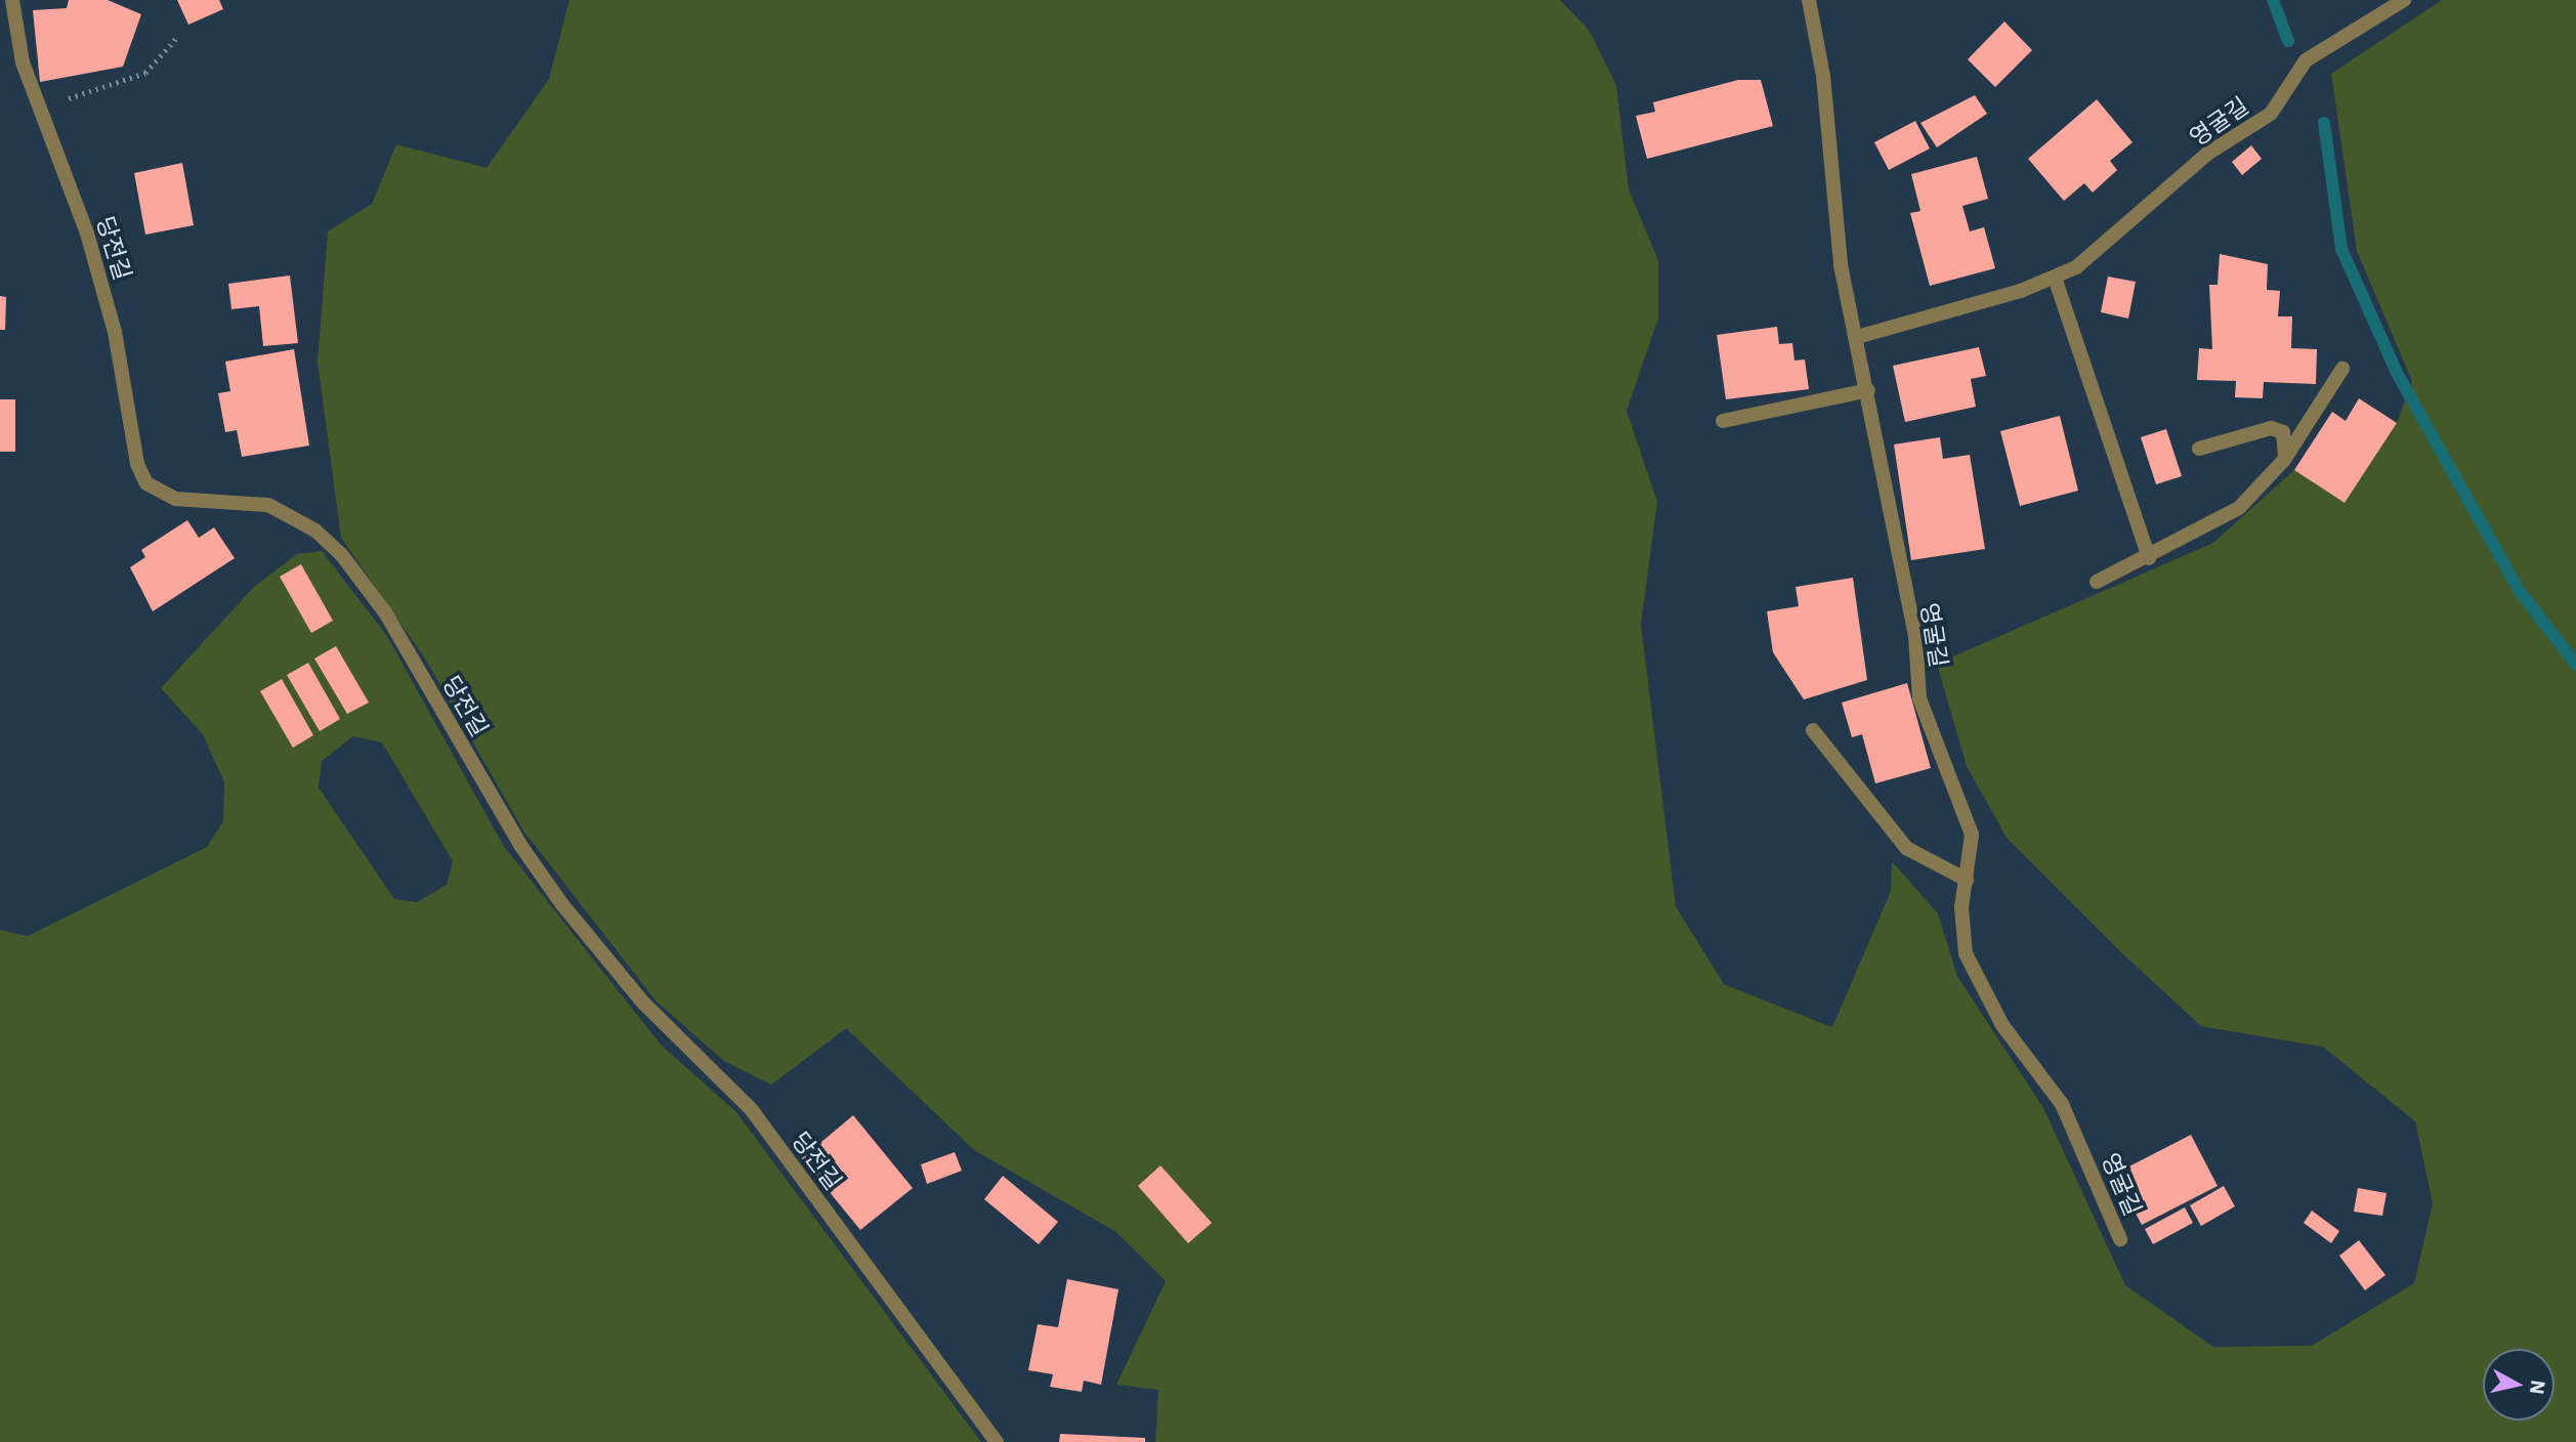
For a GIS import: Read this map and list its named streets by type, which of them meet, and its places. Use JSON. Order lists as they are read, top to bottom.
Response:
{
  "streets": {
    "lane": ["영굴길", "당전길"]
  },
  "north": "right"
}
